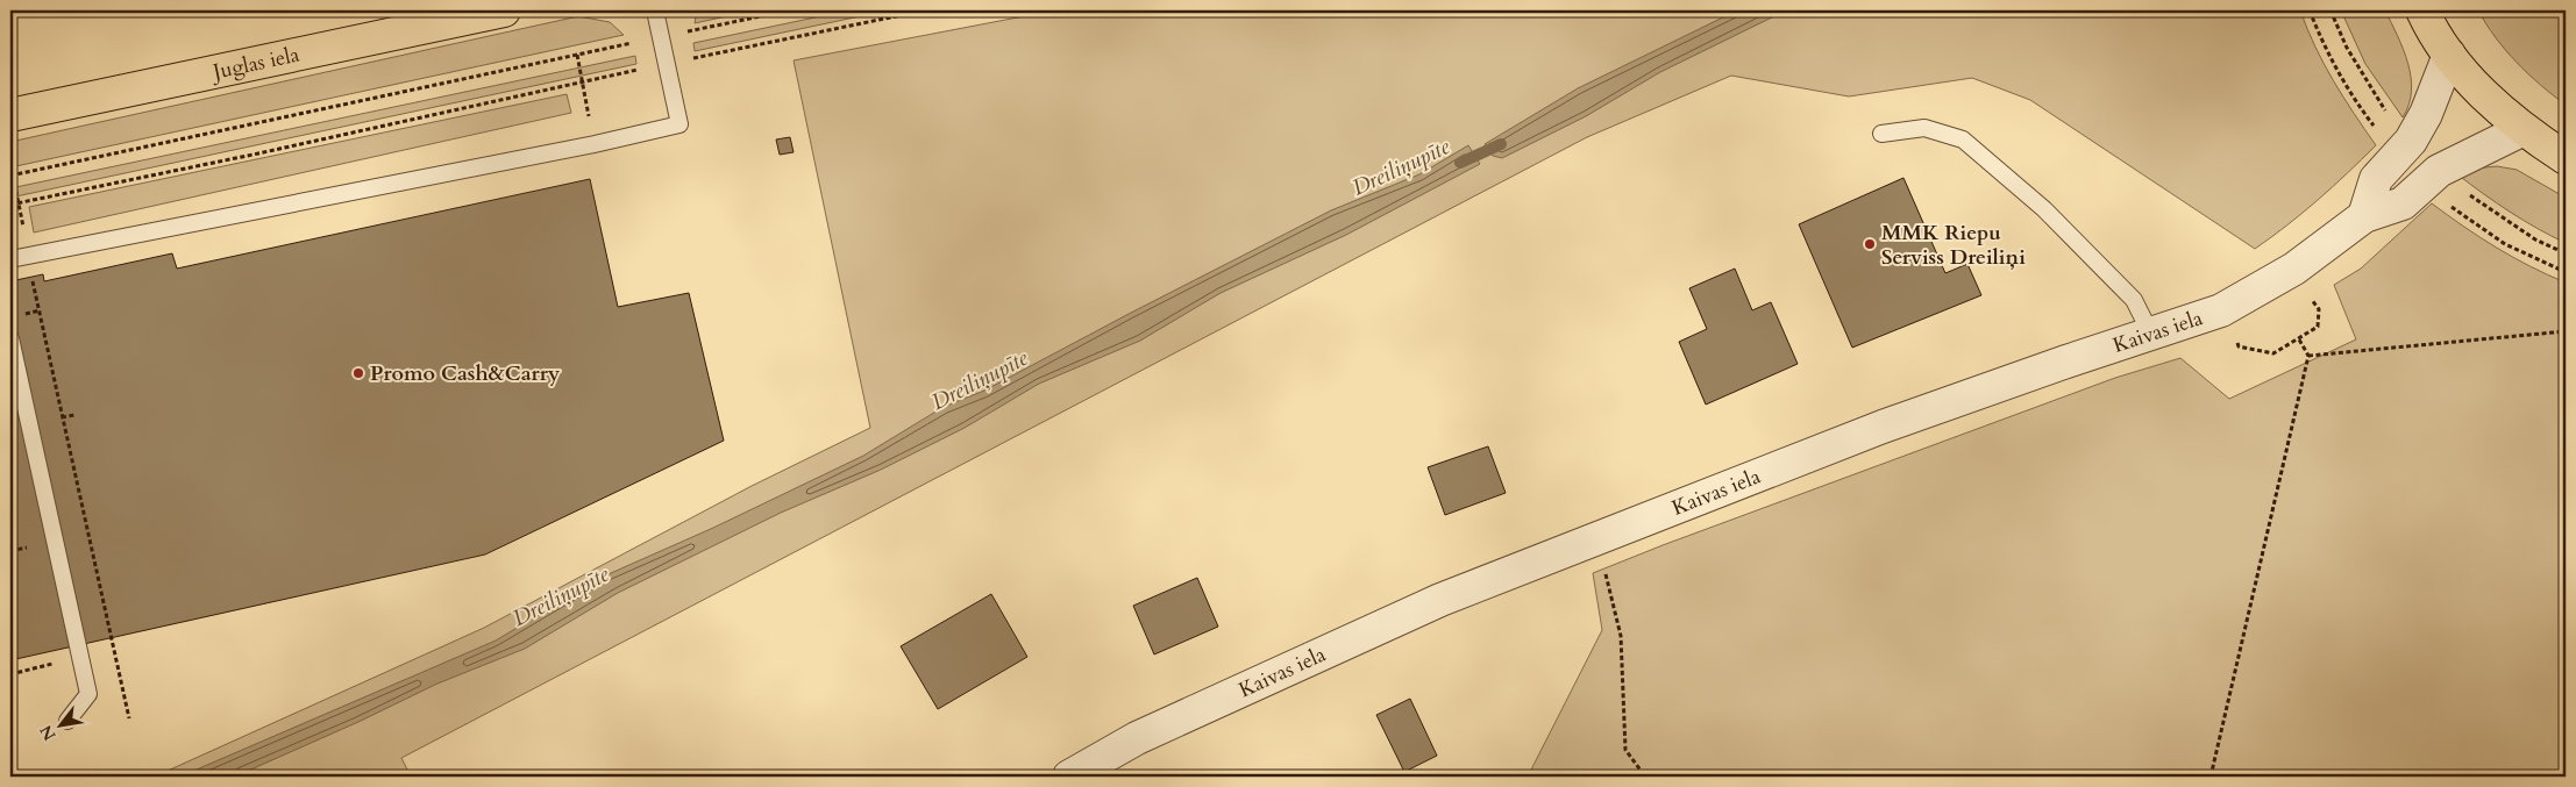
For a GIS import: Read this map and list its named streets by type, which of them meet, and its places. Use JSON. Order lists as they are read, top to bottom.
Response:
{
  "streets": {
    "main road": ["Juglas iela"],
    "street": ["Kaivas iela"]
  },
  "water": ["Dreiliņupīte"],
  "places": ["MMK Riepu Serviss Dreiliņi", "Promo Cash&Carry"],
  "north": "bottom left"
}
